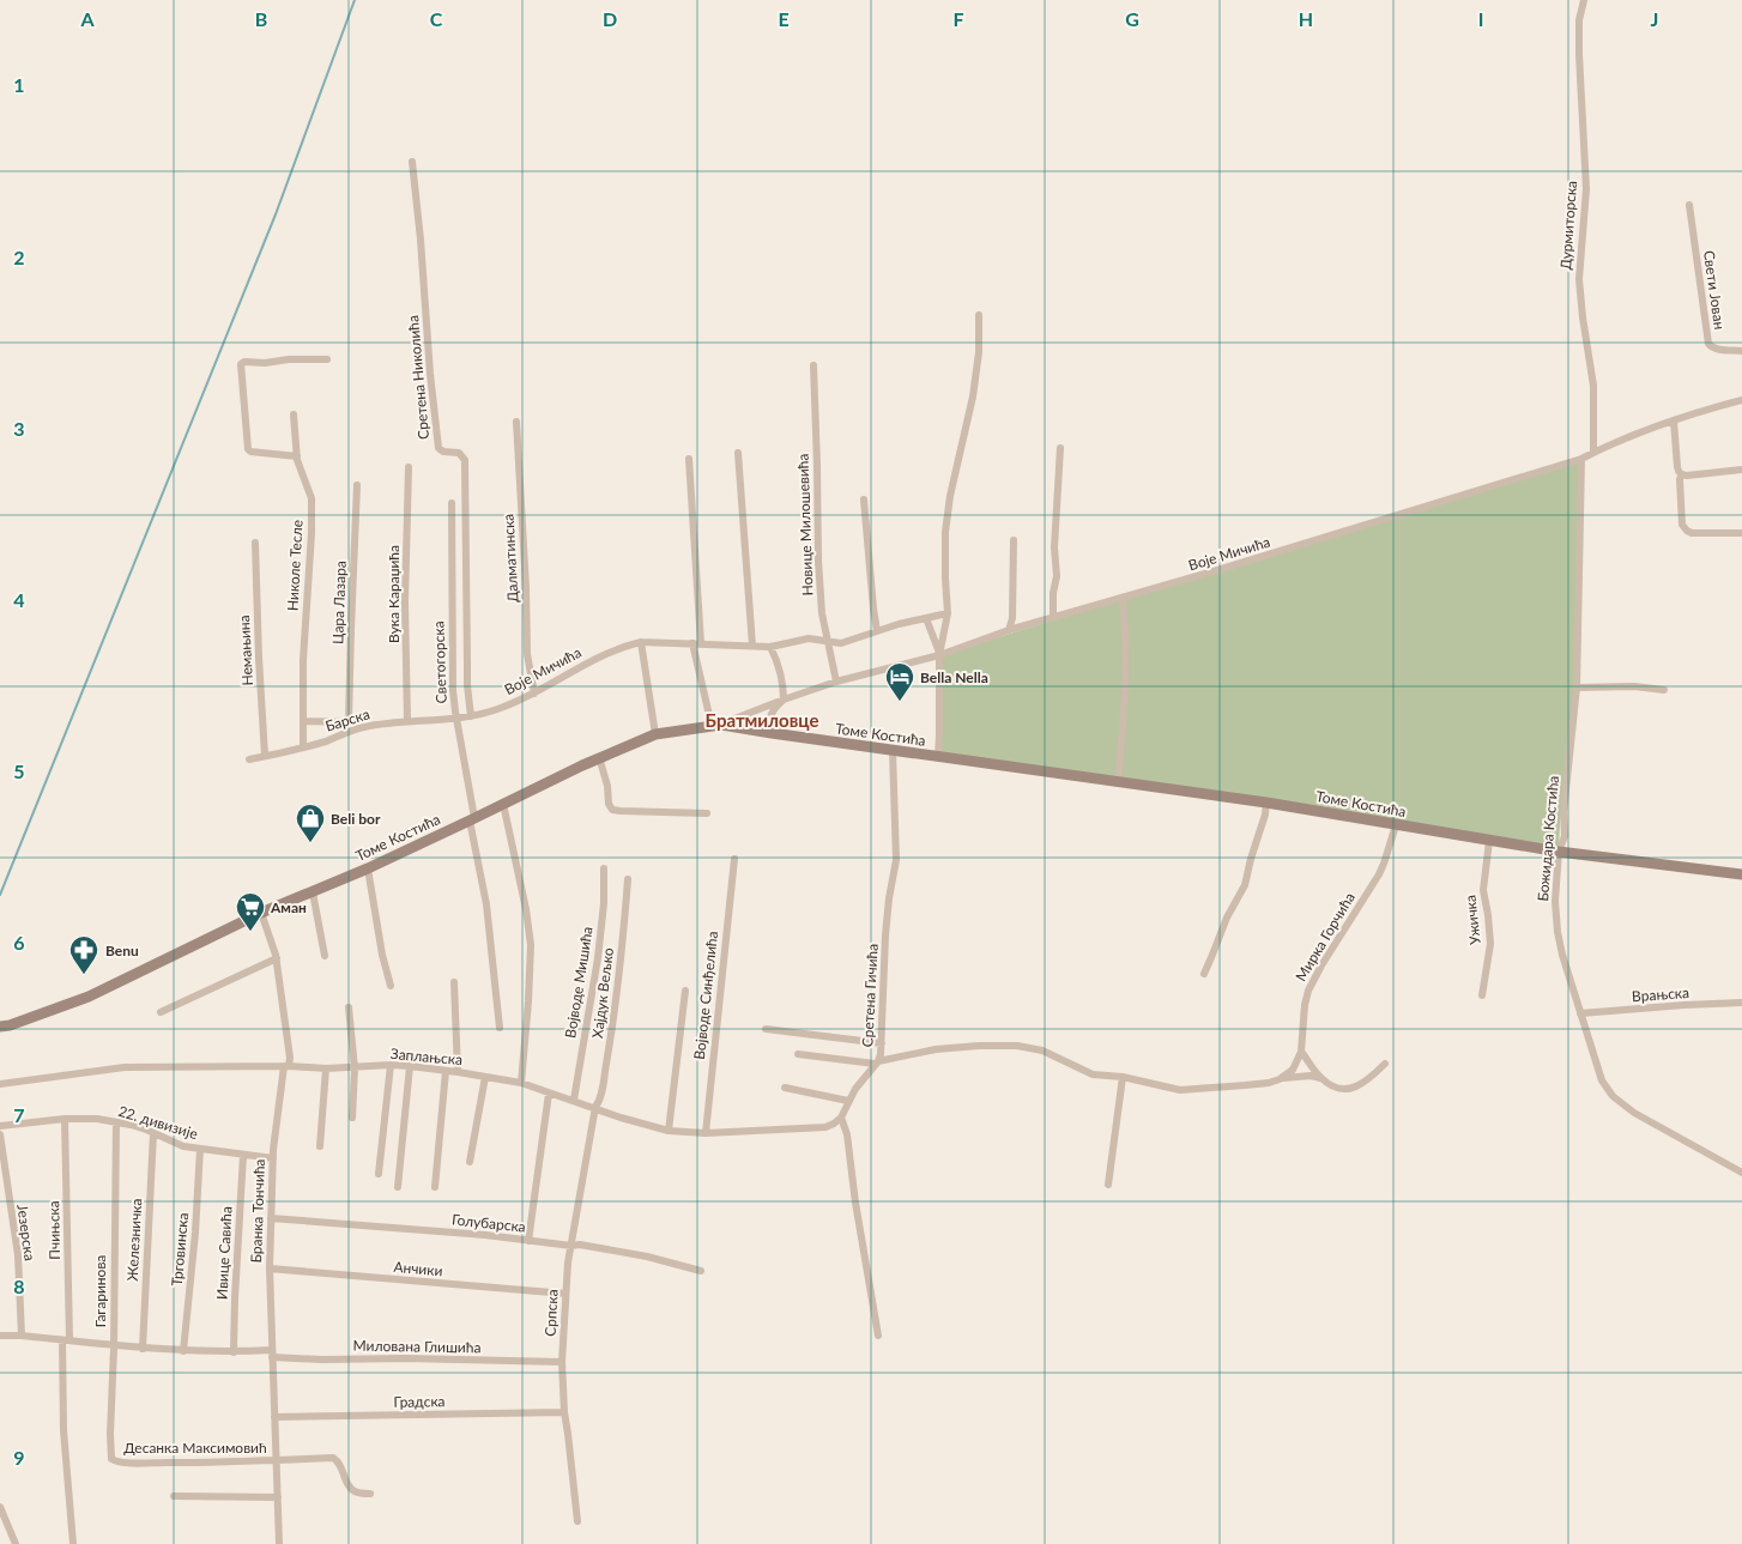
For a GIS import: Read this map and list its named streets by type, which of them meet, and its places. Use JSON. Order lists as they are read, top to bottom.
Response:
{
  "streets": {
    "street": [
      "Дурмиторска",
      "Свети Јован",
      "Сретена Николића",
      "Новице Милошевића",
      "Воје Мичића",
      "Далматинска",
      "Николе Тесле",
      "Вука Караџића",
      "Цара Лазара",
      "Немањина",
      "Светогорска",
      "Барска",
      "Томе Костића",
      "Божидара Костића",
      "Ужичка",
      "Мирка Горчића",
      "Војводе Мишића",
      "Хајдук Вељко",
      "Врањска",
      "Војводе Синђелића",
      "Сретена Гичића",
      "Заплањска",
      "22. дивизије",
      "Бранка Тончића",
      "Голубарска",
      "Пчињска",
      "Језерска",
      "Железничка",
      "Трговинска",
      "Ивице Савића",
      "Анчики",
      "Гагаринова",
      "Српска",
      "Милована Глишића",
      "Градска",
      "Десанка Максимовић"
    ]
  },
  "crossings": [
    ["Дурмиторска", "Воје Мичића"],
    ["Сретена Николића", "Воје Мичића"],
    ["Новице Милошевића", "Воје Мичића"],
    ["Воје Мичића", "Далматинска"],
    ["Воје Мичића", "Светогорска"],
    ["Воје Мичића", "Барска"],
    ["Воје Мичића", "Томе Костића"],
    ["Воје Мичића", "Божидара Костића"],
    ["Николе Тесле", "Барска"],
    ["Вука Караџића", "Барска"],
    ["Немањина", "Барска"],
    ["Светогорска", "Барска"],
    ["Светогорска", "Томе Костића"],
    ["Томе Костића", "Божидара Костића"],
    ["Томе Костића", "Ужичка"],
    ["Томе Костића", "Мирка Горчића"],
    ["Томе Костића", "Сретена Гичића"],
    ["Томе Костића", "Бранка Тончића"],
    ["Божидара Костића", "Врањска"],
    ["Војводе Мишића", "Заплањска"],
    ["Хајдук Вељко", "Заплањска"],
    ["Хајдук Вељко", "Српска"],
    ["Војводе Синђелића", "Заплањска"],
    ["Сретена Гичића", "Заплањска"],
    ["Заплањска", "Бранка Тончића"],
    ["Заплањска", "Српска"],
    ["22. дивизије", "Бранка Тончића"],
    ["22. дивизије", "Пчињска"],
    ["22. дивизије", "Железничка"],
    ["22. дивизије", "Трговинска"],
    ["22. дивизије", "Ивице Савића"],
    ["22. дивизије", "Гагаринова"],
    ["Бранка Тончића", "Голубарска"],
    ["Бранка Тончића", "Анчики"],
    ["Бранка Тончића", "Милована Глишића"],
    ["Бранка Тончића", "Градска"],
    ["Бранка Тончића", "Десанка Максимовић"],
    ["Голубарска", "Српска"],
    ["Пчињска", "Милована Глишића"],
    ["Језерска", "Милована Глишића"],
    ["Железничка", "Милована Глишића"],
    ["Трговинска", "Милована Глишића"],
    ["Ивице Савића", "Милована Глишића"],
    ["Анчики", "Српска"],
    ["Гагаринова", "Милована Глишића"],
    ["Гагаринова", "Десанка Максимовић"],
    ["Српска", "Милована Глишића"],
    ["Српска", "Градска"]
  ],
  "districts": ["Братмиловце"],
  "places": {
    "hotel": ["Bella Nella"],
    "shop": ["Beli bor"],
    "supermarket": ["Аман"],
    "pharmacy": ["Benu"]
  },
  "grid": {
    "columns": [
      "A",
      "B",
      "C",
      "D",
      "E",
      "F",
      "G",
      "H",
      "I",
      "J"
    ],
    "rows": [
      "1",
      "2",
      "3",
      "4",
      "5",
      "6",
      "7",
      "8",
      "9"
    ]
  }
}
